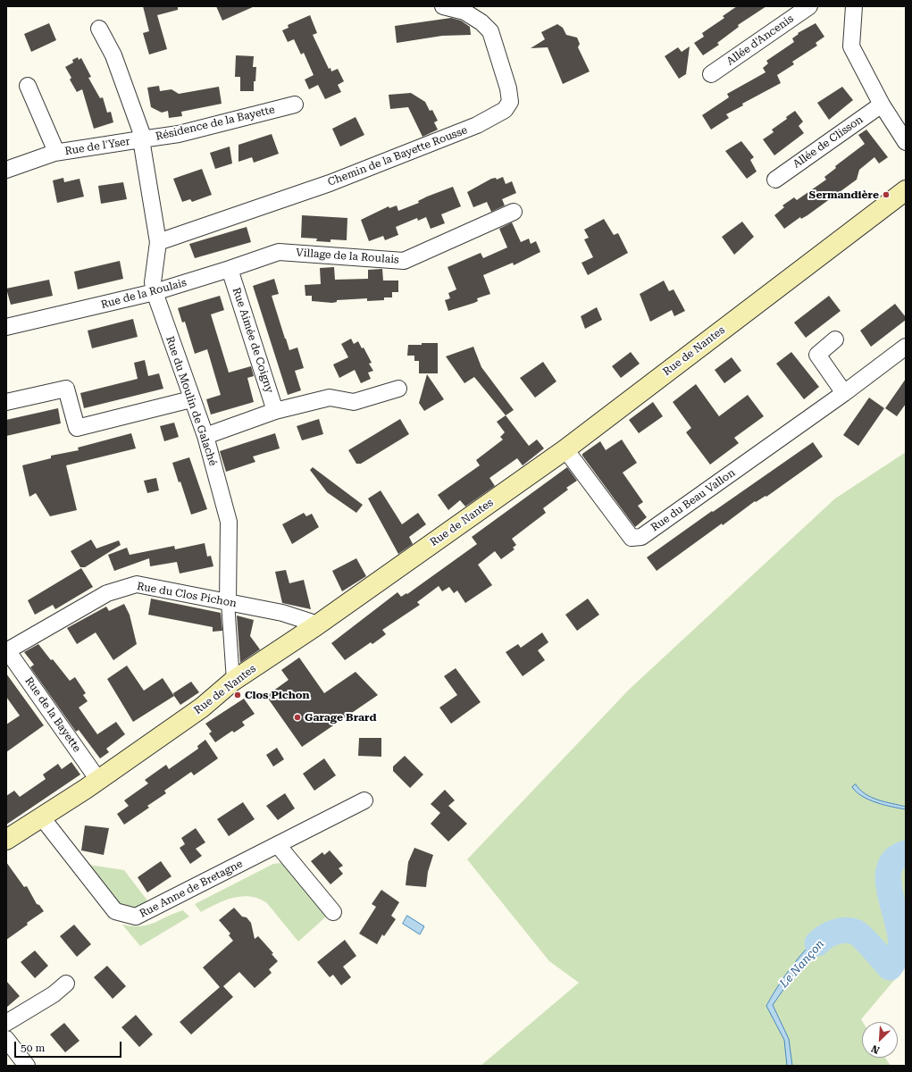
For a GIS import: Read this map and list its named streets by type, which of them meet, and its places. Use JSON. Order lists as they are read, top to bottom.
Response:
{
  "streets": {
    "main road": ["Rue de Nantes"],
    "street": [
      "Allée d'Ancenis",
      "Résidence de la Bayette",
      "Allée de Clisson",
      "Rue de l'Yser",
      "Chemin de la Bayette Rousse",
      "Village de la Roulais",
      "Rue de la Roulais",
      "Rue Aimée de Coigny",
      "Rue du Moulin de Galaché",
      "Rue du Beau Vallon",
      "Rue du Clos Pichon",
      "Rue de la Bayette",
      "Rue Anne de Bretagne"
    ]
  },
  "crossings": [
    ["Résidence de la Bayette", "Rue de l'Yser"],
    ["Résidence de la Bayette", "Chemin de la Bayette Rousse"],
    ["Résidence de la Bayette", "Rue de la Roulais"],
    ["Résidence de la Bayette", "Rue du Moulin de Galaché"],
    ["Village de la Roulais", "Rue de la Roulais"],
    ["Rue de la Roulais", "Rue Aimée de Coigny"],
    ["Rue de la Roulais", "Rue du Moulin de Galaché"],
    ["Rue de Nantes", "Rue du Moulin de Galaché"],
    ["Rue de Nantes", "Rue du Beau Vallon"],
    ["Rue de Nantes", "Rue du Clos Pichon"],
    ["Rue de Nantes", "Rue de la Bayette"],
    ["Rue de Nantes", "Rue Anne de Bretagne"],
    ["Rue du Moulin de Galaché", "Rue du Clos Pichon"],
    ["Rue du Clos Pichon", "Rue de la Bayette"]
  ],
  "water": ["Le Nançon"],
  "places": ["Sermandière", "Clos Pichon", "Garage Brard"],
  "scale_bar": "50 m",
  "north": "bottom left"
}
